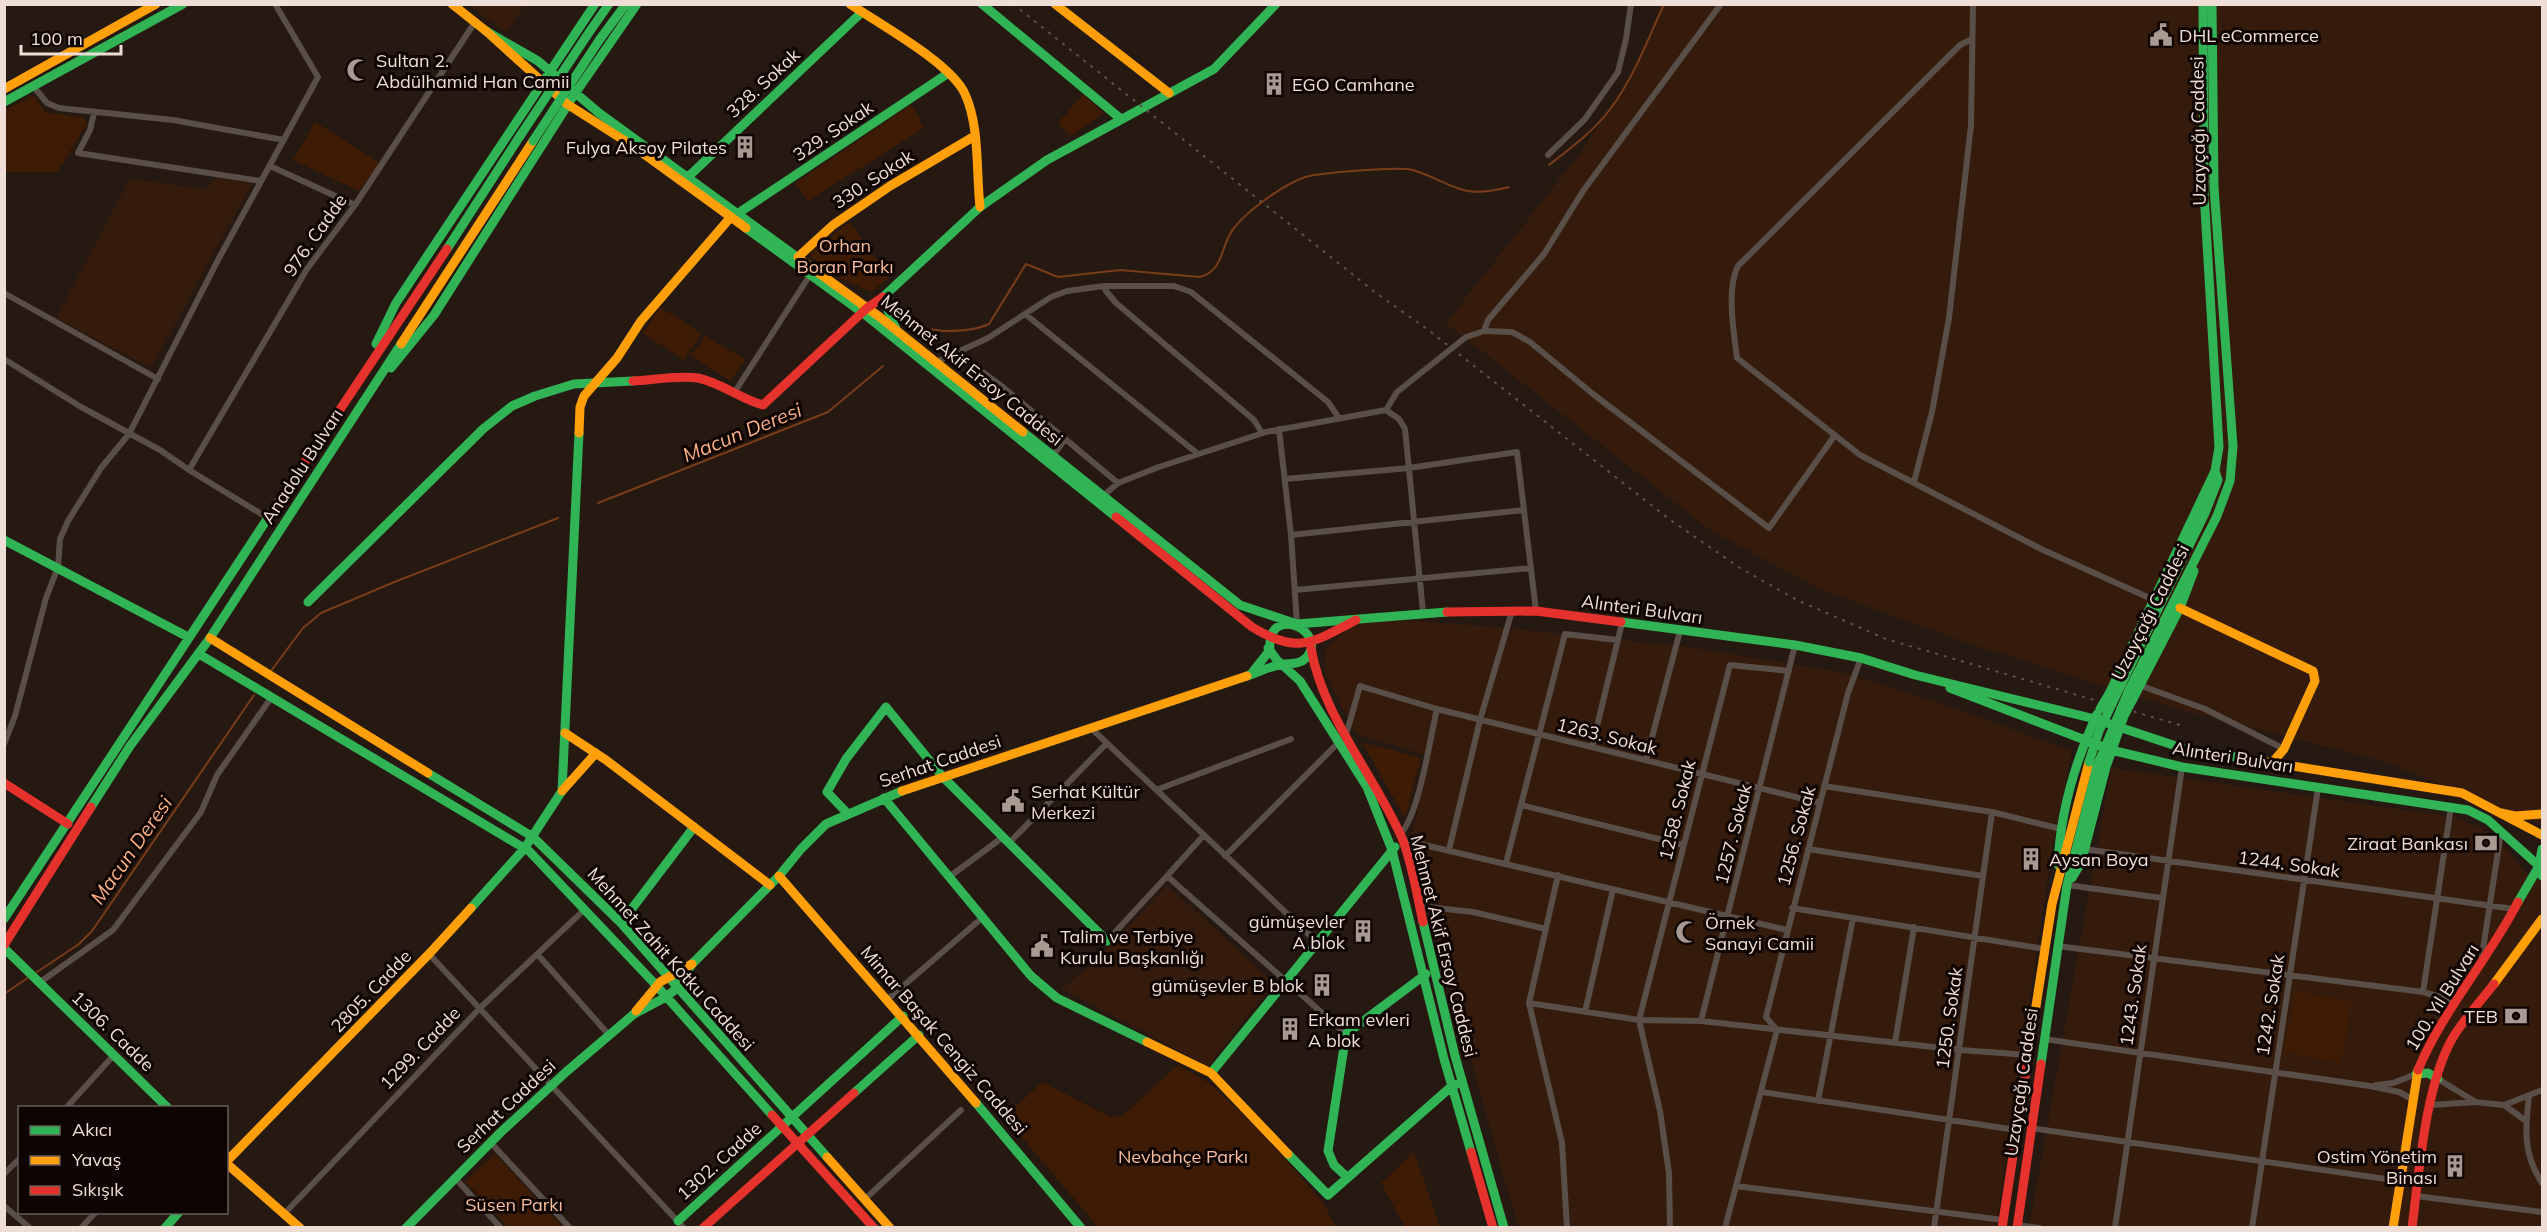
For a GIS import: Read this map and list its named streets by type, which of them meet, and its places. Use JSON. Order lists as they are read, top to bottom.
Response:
{
  "streets": {
    "main road": [
      "328. Sokak",
      "329. Sokak",
      "Uzayçağı Caddesi",
      "330. Sokak",
      "Mehmet Akif Ersoy Caddesi",
      "Anadolu Bulvarı",
      "Alınteri Bulvarı",
      "Serhat Caddesi",
      "Mehmet Zahit Kotku Caddesi",
      "2805. Cadde",
      "100. Yıl Bulvarı",
      "1306. Cadde",
      "Mimar Başak Cengiz Caddesi",
      "1302. Cadde"
    ],
    "street": [
      "976. Cadde",
      "1263. Sokak",
      "1258. Sokak",
      "1257. Sokak",
      "1256. Sokak",
      "1244. Sokak",
      "1243. Sokak",
      "1242. Sokak",
      "1250. Sokak",
      "1299. Cadde"
    ]
  },
  "crossings": [
    ["328. Sokak", "Mehmet Akif Ersoy Caddesi"],
    ["329. Sokak", "Mehmet Akif Ersoy Caddesi"],
    ["329. Sokak", "2805. Cadde"],
    ["Uzayçağı Caddesi", "Alınteri Bulvarı"],
    ["330. Sokak", "Mehmet Akif Ersoy Caddesi"],
    ["Mehmet Akif Ersoy Caddesi", "Alınteri Bulvarı"],
    ["Mehmet Akif Ersoy Caddesi", "1263. Sokak"],
    ["Mehmet Akif Ersoy Caddesi", "Serhat Caddesi"],
    ["Anadolu Bulvarı", "Mehmet Zahit Kotku Caddesi"],
    ["Anadolu Bulvarı", "1306. Cadde"],
    ["Alınteri Bulvarı", "Serhat Caddesi"],
    ["Alınteri Bulvarı", "1257. Sokak"],
    ["Alınteri Bulvarı", "1256. Sokak"],
    ["Alınteri Bulvarı", "1243. Sokak"],
    ["Alınteri Bulvarı", "100. Yıl Bulvarı"],
    ["Alınteri Bulvarı", "1242. Sokak"],
    ["1263. Sokak", "1258. Sokak"],
    ["1263. Sokak", "1257. Sokak"],
    ["1263. Sokak", "1256. Sokak"],
    ["Serhat Caddesi", "Mehmet Zahit Kotku Caddesi"],
    ["Serhat Caddesi", "Mimar Başak Cengiz Caddesi"],
    ["1258. Sokak", "1257. Sokak"],
    ["1244. Sokak", "1243. Sokak"],
    ["1244. Sokak", "100. Yıl Bulvarı"],
    ["1244. Sokak", "1242. Sokak"],
    ["Mehmet Zahit Kotku Caddesi", "2805. Cadde"],
    ["Mehmet Zahit Kotku Caddesi", "1299. Cadde"],
    ["Mehmet Zahit Kotku Caddesi", "1302. Cadde"],
    ["Mimar Başak Cengiz Caddesi", "1302. Cadde"]
  ],
  "water": ["Macun Deresi"],
  "parks": ["Orhan Boran Parkı", "Nevbahçe Parkı", "Süsen Parkı"],
  "places": {
    "public building": ["DHL eCommerce", "Serhat Kültür Merkezi", "Talim ve Terbiye Kurulu Başkanlığı"],
    "mosque": ["Sultan 2. Abdülhamid Han Camii", "Örnek Sanayi Camii"],
    "building": [
      "EGO Camhane",
      "Fulya Aksoy Pilates",
      "Aysan Boya",
      "gümüşevler A blok",
      "gümüşevler B blok",
      "Erkam evleri A blok",
      "Ostim Yönetim Binası"
    ],
    "bank": ["Ziraat Bankası", "TEB"]
  },
  "legend": ["Akıcı", "Yavaş", "Sıkışık"],
  "scale_bar": "100 m"
}
